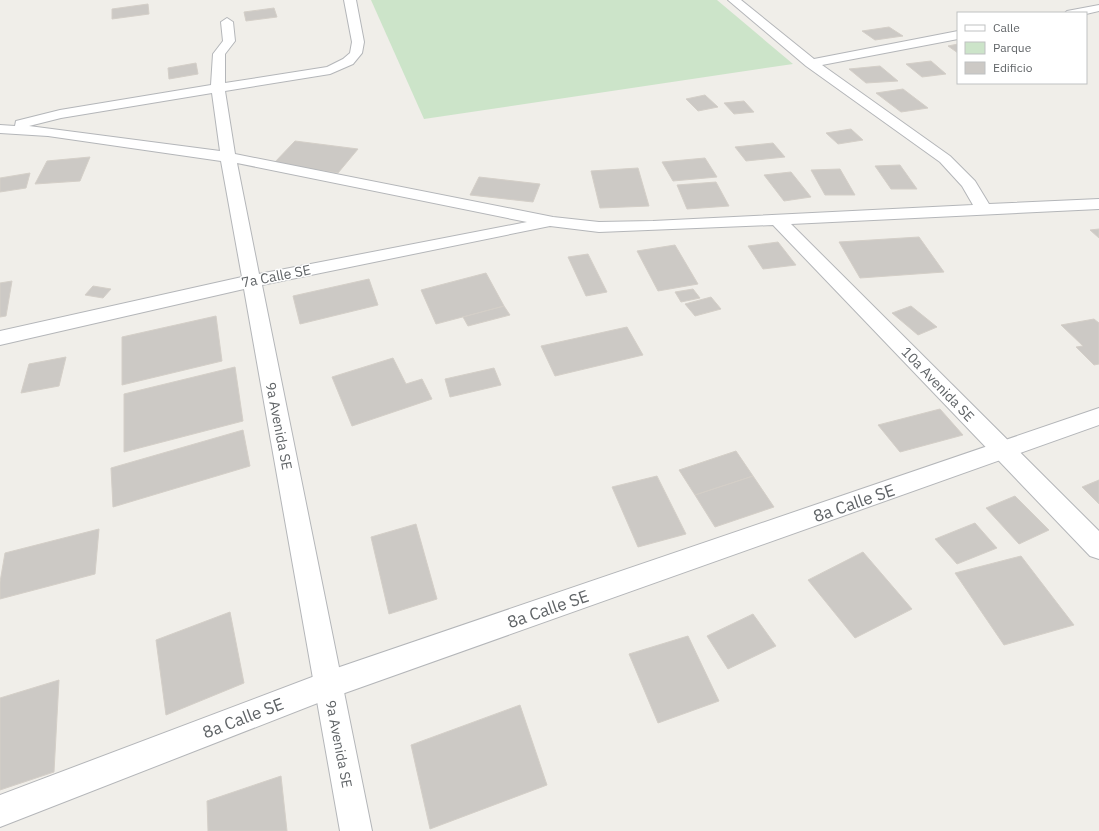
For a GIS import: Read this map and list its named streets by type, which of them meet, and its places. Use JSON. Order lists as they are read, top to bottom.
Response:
{
  "streets": {
    "street": [
      "7a Calle SE",
      "10a Avenida SE",
      "9a Avenida SE",
      "8a Calle SE"
    ]
  },
  "crossings": [
    ["7a Calle SE", "9a Avenida SE"],
    ["10a Avenida SE", "8a Calle SE"],
    ["9a Avenida SE", "8a Calle SE"]
  ],
  "legend": ["Calle", "Parque", "Edificio"]
}
